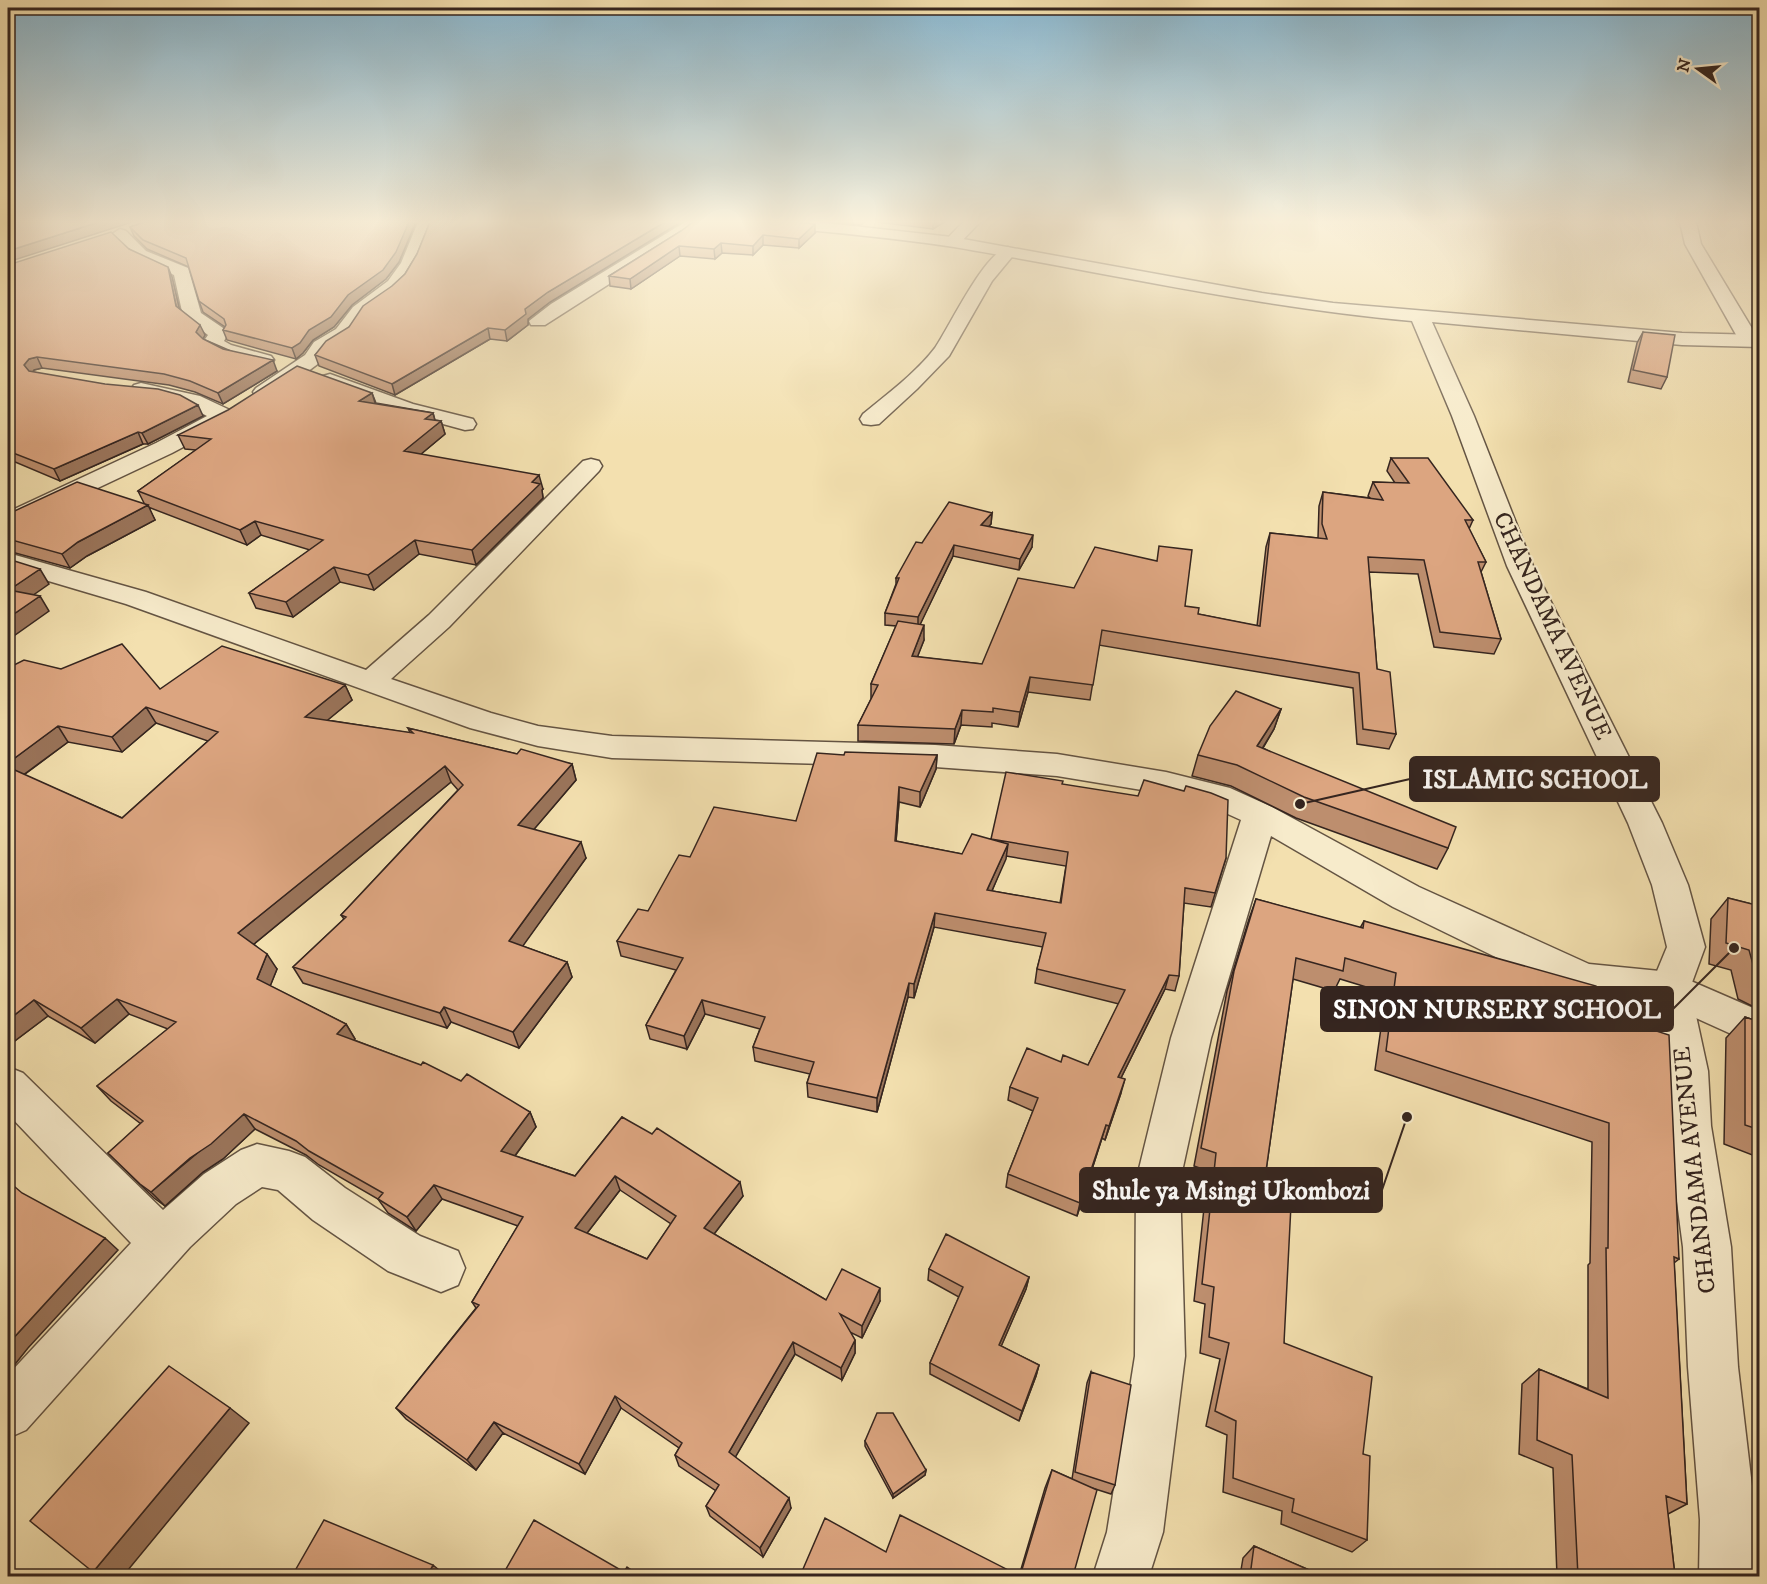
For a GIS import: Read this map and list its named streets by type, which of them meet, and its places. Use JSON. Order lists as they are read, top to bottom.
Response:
{
  "streets": {
    "street": ["CHANDAMA AVENUE"]
  },
  "places": ["ISLAMIC SCHOOL", "SINON NURSERY SCHOOL", "Shule ya Msingi Ukombozi"],
  "north": "left"
}
